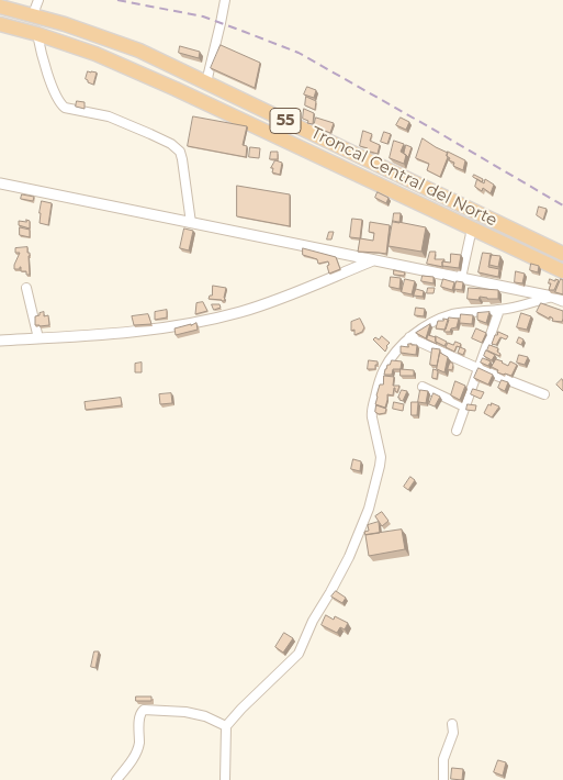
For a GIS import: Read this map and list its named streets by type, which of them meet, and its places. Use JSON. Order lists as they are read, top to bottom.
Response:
{
  "streets": {
    "highway": ["55", "Troncal Central del Norte"]
  }
}
